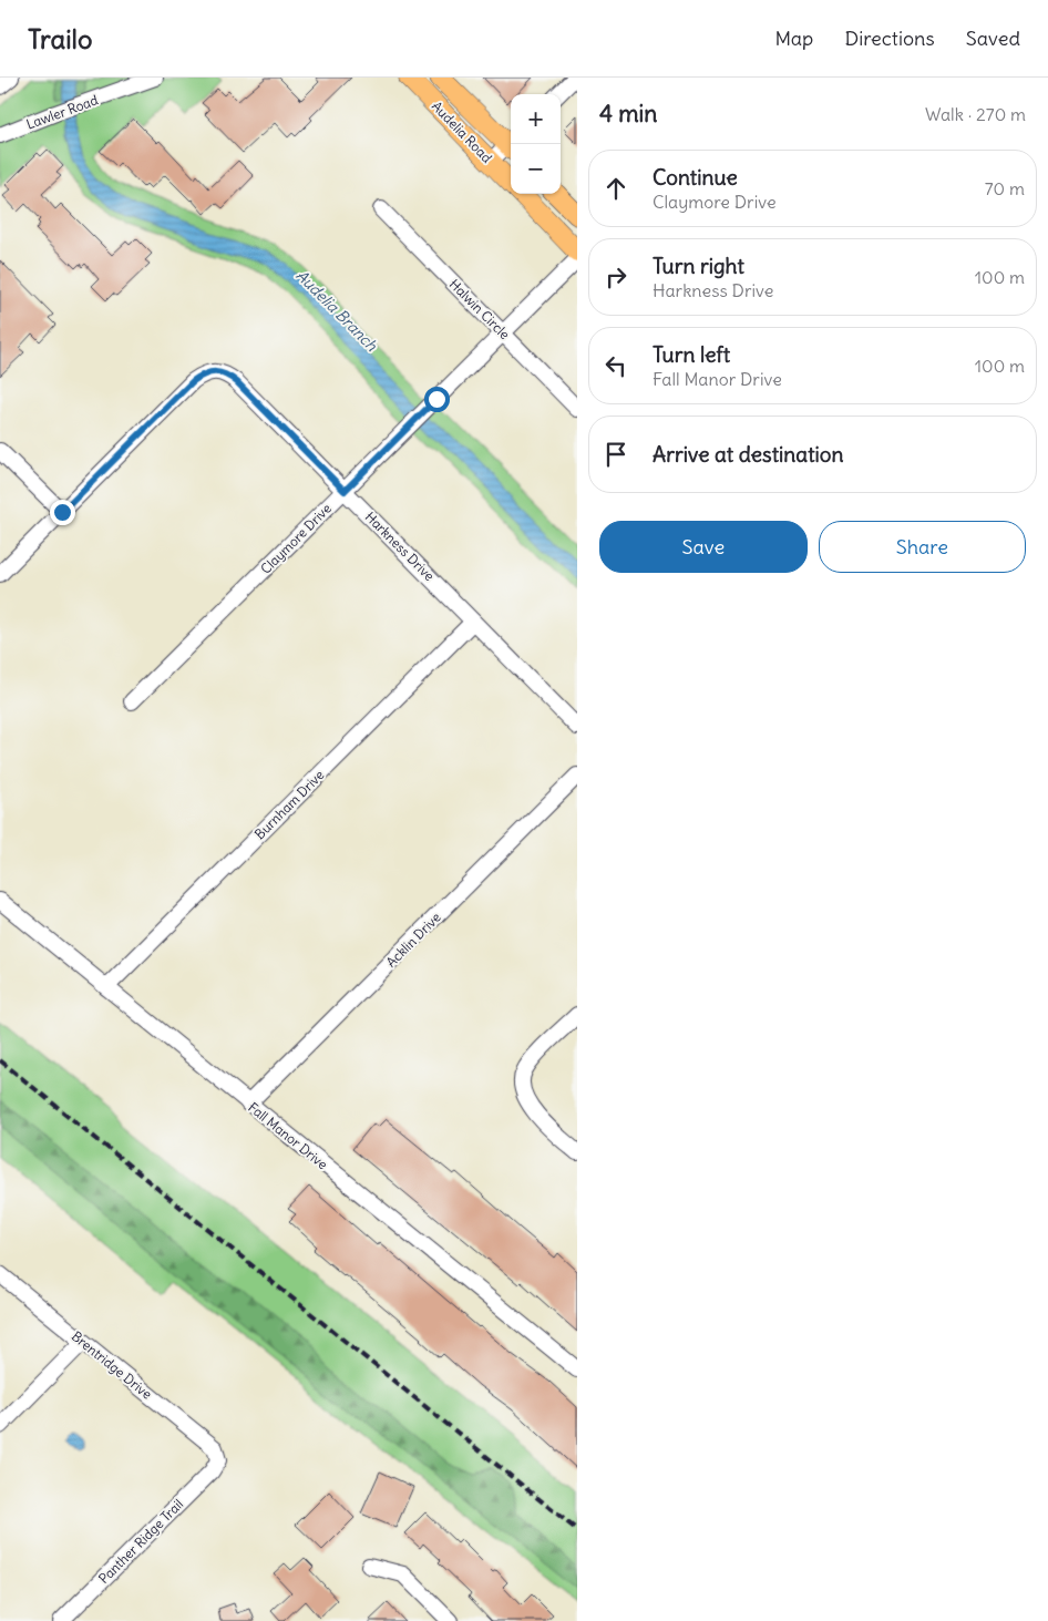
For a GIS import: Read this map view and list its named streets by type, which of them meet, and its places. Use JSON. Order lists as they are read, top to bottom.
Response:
{
  "streets": {
    "main road": ["Audelia Road"],
    "street": [
      "Lawler Road",
      "Halwin Circle",
      "Claymore Drive",
      "Harkness Drive",
      "Burnham Drive",
      "Acklin Drive",
      "Fall Manor Drive",
      "Brentridge Drive",
      "Panther Ridge Trail"
    ]
  },
  "crossings": [
    ["Halwin Circle", "Claymore Drive"],
    ["Claymore Drive", "Harkness Drive"],
    ["Harkness Drive", "Burnham Drive"],
    ["Burnham Drive", "Fall Manor Drive"],
    ["Acklin Drive", "Fall Manor Drive"],
    ["Brentridge Drive", "Panther Ridge Trail"]
  ],
  "water": ["Audelia Branch"],
  "page": {
    "header": "Trailo",
    "nav": ["Map", "Directions", "Saved"],
    "heading": ["4 min", "Walk · 270 m"],
    "map_buttons": ["+", "−"],
    "list": [
      ["Continue", "Claymore Drive", "70 m"],
      ["Turn right", "Harkness Drive", "100 m"],
      ["Turn left", "Fall Manor Drive", "100 m"],
      "Arrive at destination"
    ],
    "buttons": ["Save", "Share"]
  }
}
